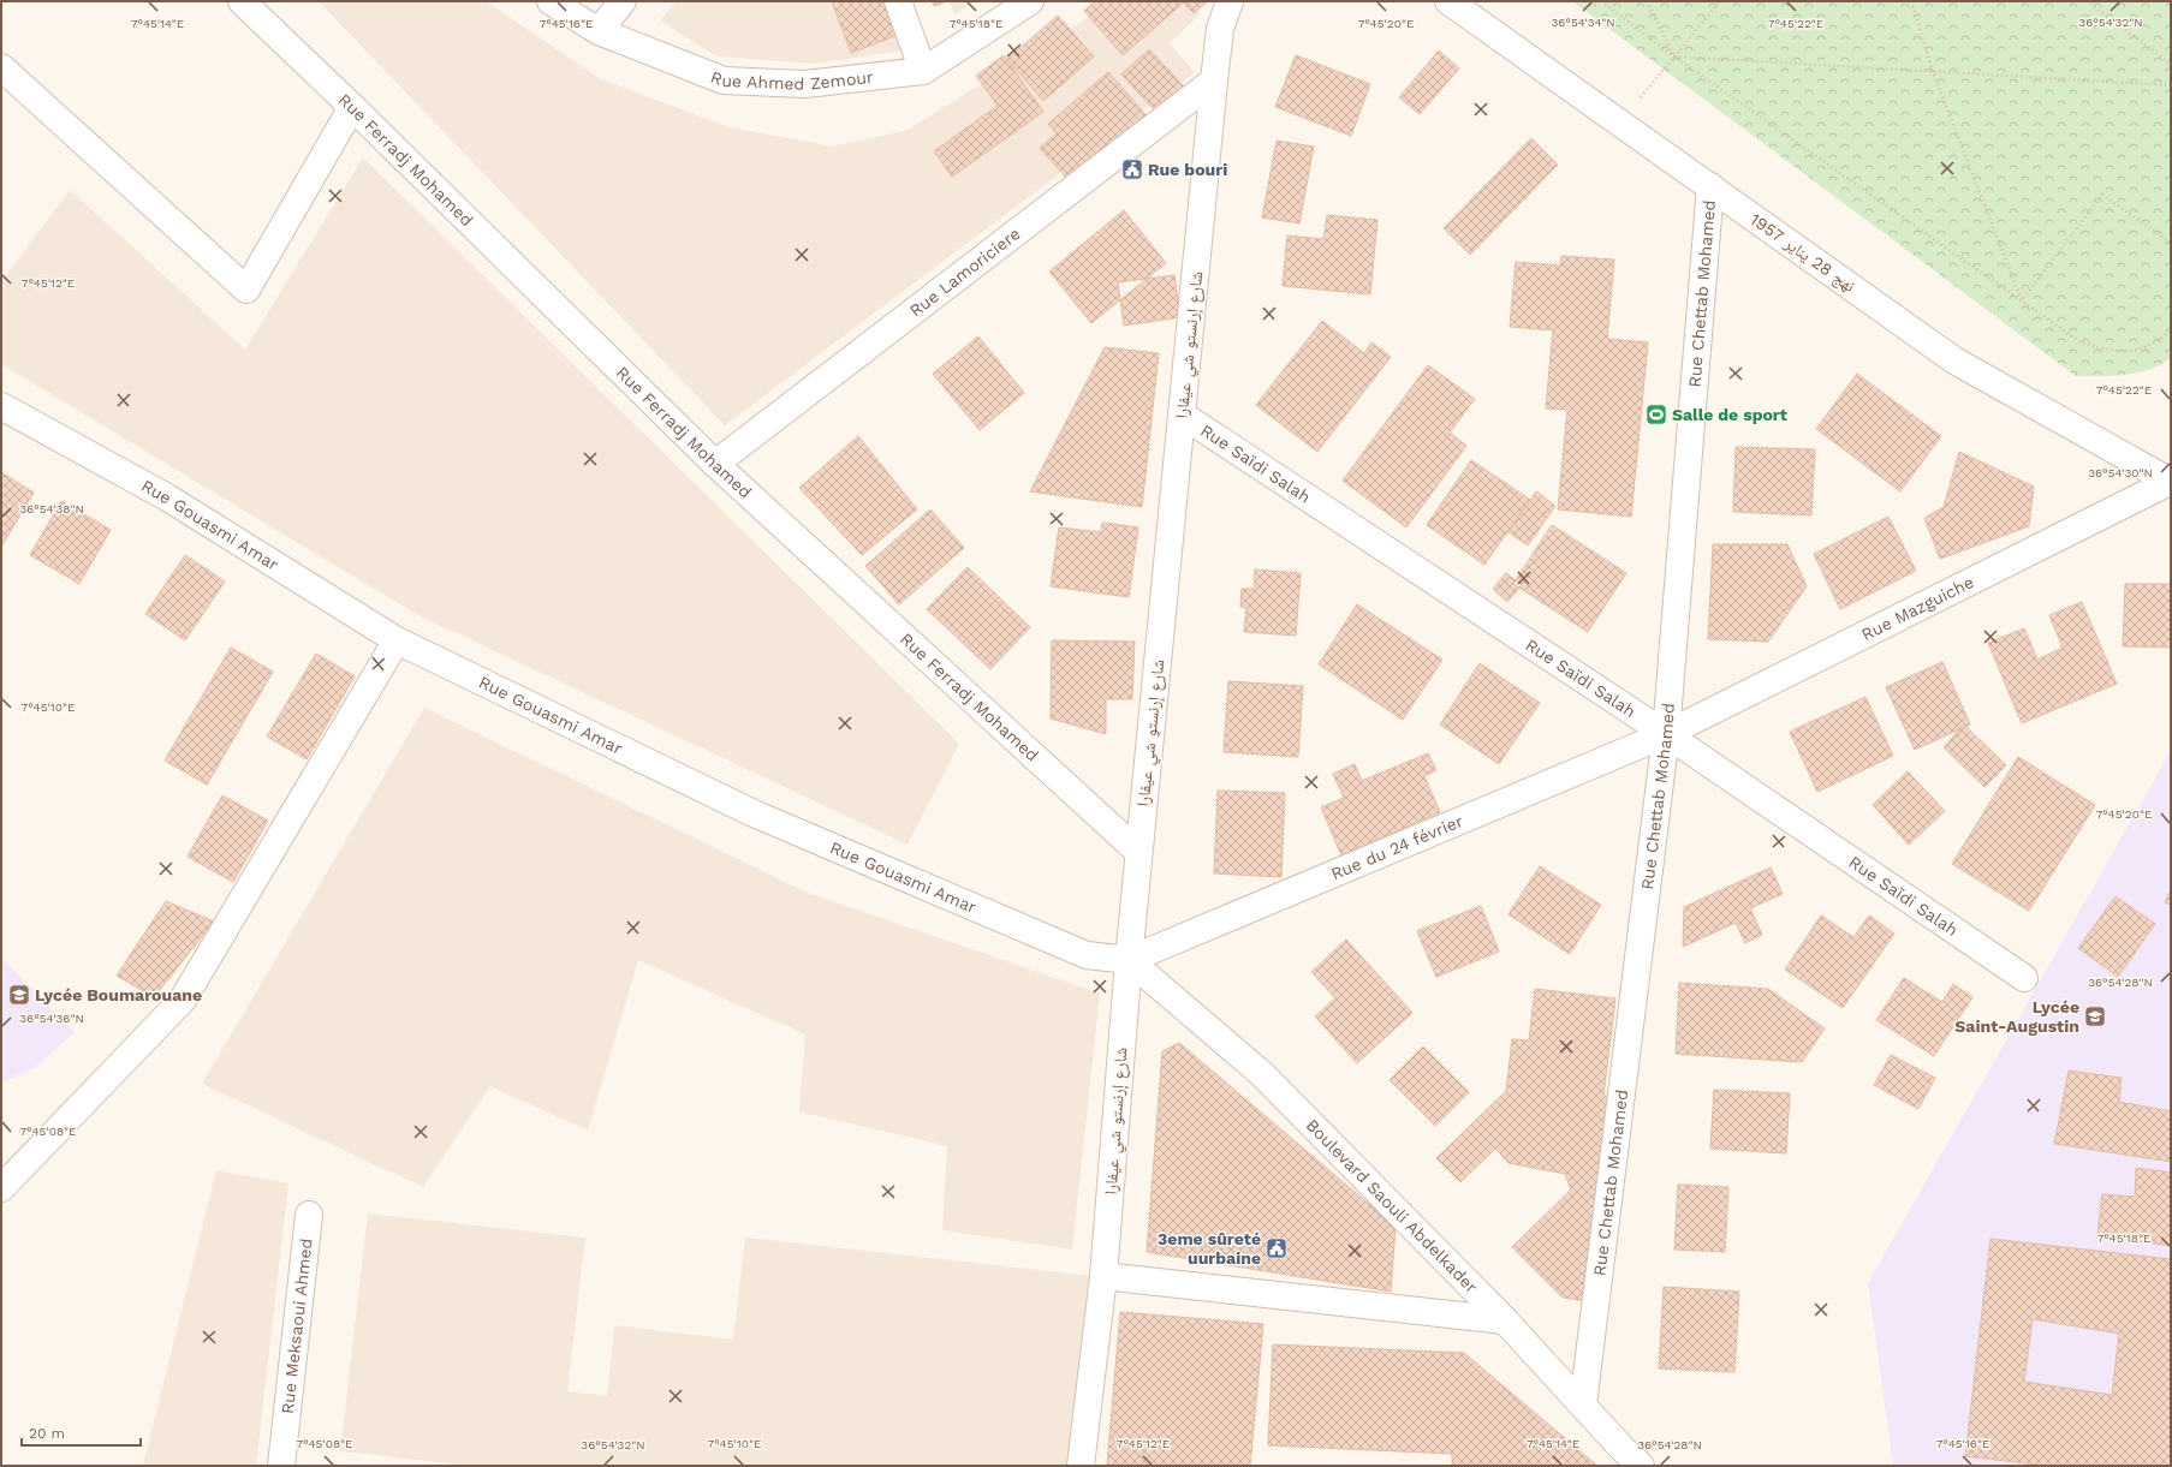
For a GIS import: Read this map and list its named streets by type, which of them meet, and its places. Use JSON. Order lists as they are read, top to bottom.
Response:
{
  "streets": {
    "street": [
      "Rue Ahmed Zemour",
      "Rue Ferradj Mohamed",
      "نهج 28 يناير 1957",
      "Rue Lamoriciere",
      "Rue Chettab Mohamed",
      "شارع إرنستو شي عيفارا",
      "Rue Saïdi Salah",
      "Rue Gouasmi Amar",
      "Rue Mazguiche",
      "Rue du 24 février",
      "Boulevard Saouli Abdelkader",
      "Rue Meksaoui Ahmed"
    ]
  },
  "crossings": [
    ["Rue Ferradj Mohamed", "Rue Lamoriciere"],
    ["Rue Ferradj Mohamed", "شارع إرنستو شي عيفارا"],
    ["نهج 28 يناير 1957", "Rue Chettab Mohamed"],
    ["نهج 28 يناير 1957", "Rue Mazguiche"],
    ["Rue Lamoriciere", "شارع إرنستو شي عيفارا"],
    ["Rue Chettab Mohamed", "Rue Saïdi Salah"],
    ["Rue Chettab Mohamed", "Rue Mazguiche"],
    ["Rue Chettab Mohamed", "Rue du 24 février"],
    ["Rue Chettab Mohamed", "Boulevard Saouli Abdelkader"],
    ["شارع إرنستو شي عيفارا", "Rue Saïdi Salah"],
    ["شارع إرنستو شي عيفارا", "Rue Gouasmi Amar"],
    ["شارع إرنستو شي عيفارا", "Rue du 24 février"],
    ["شارع إرنستو شي عيفارا", "Boulevard Saouli Abdelkader"],
    ["Rue Saïdi Salah", "Rue Mazguiche"],
    ["Rue Saïdi Salah", "Rue du 24 février"],
    ["Rue Gouasmi Amar", "Rue du 24 février"],
    ["Rue Gouasmi Amar", "Boulevard Saouli Abdelkader"],
    ["Rue Mazguiche", "Rue du 24 février"],
    ["Rue du 24 février", "Boulevard Saouli Abdelkader"]
  ],
  "places": {
    "public building": ["Rue bouri", "3eme sûreté uurbaine"],
    "sports": ["Salle de sport"],
    "school or university": ["Lycée Boumarouane", "Lycée Saint-Augustin"]
  },
  "scale_bar": "20 m",
  "coordinates": [
    "36°54'34\"N",
    "36°54'32\"N",
    "7°45'14\"E",
    "7°45'16\"E",
    "7°45'18\"E",
    "7°45'20\"E",
    "7°45'22\"E",
    "7°45'12\"E",
    "36°54'30\"N",
    "36°54'38\"N",
    "7°45'10\"E",
    "36°54'28\"N",
    "36°54'36\"N",
    "7°45'08\"E"
  ]
}
